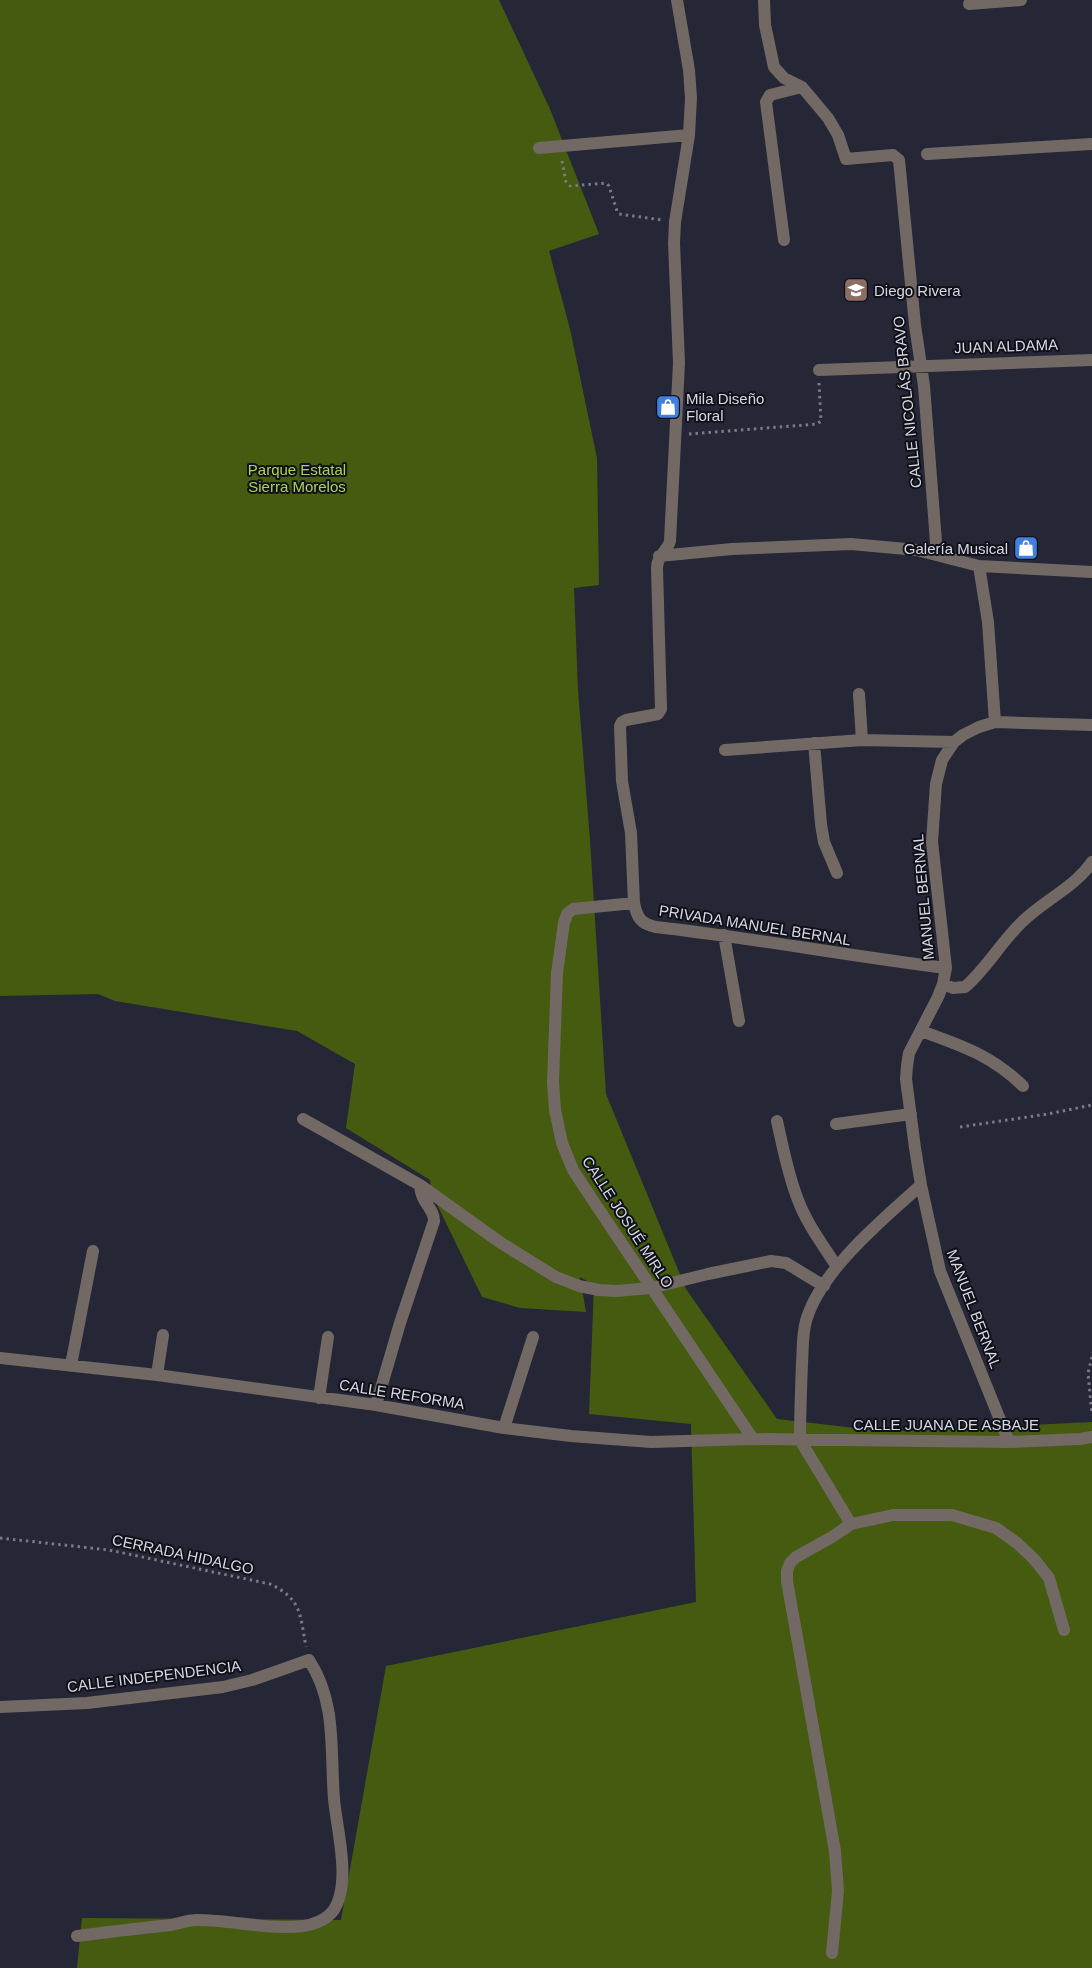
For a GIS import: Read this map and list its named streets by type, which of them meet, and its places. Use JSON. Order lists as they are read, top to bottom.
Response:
{
  "streets": {
    "street": [
      "JUAN ALDAMA",
      "CALLE NICOLÁS BRAVO",
      "MANUEL BERNAL",
      "PRIVADA MANUEL BERNAL",
      "CALLE JOSUÉ MIRLO",
      "CALLE REFORMA",
      "CALLE JUANA DE ASBAJE",
      "CALLE INDEPENDENCIA"
    ],
    "path": ["CERRADA HIDALGO"]
  },
  "crossings": [
    ["JUAN ALDAMA", "CALLE NICOLÁS BRAVO"],
    ["MANUEL BERNAL", "PRIVADA MANUEL BERNAL"],
    ["MANUEL BERNAL", "CALLE JUANA DE ASBAJE"],
    ["PRIVADA MANUEL BERNAL", "CALLE JOSUÉ MIRLO"],
    ["CALLE JOSUÉ MIRLO", "CALLE REFORMA"],
    ["CALLE REFORMA", "CALLE JUANA DE ASBAJE"],
    ["CERRADA HIDALGO", "CALLE INDEPENDENCIA"]
  ],
  "parks": ["Parque Estatal Sierra Morelos"],
  "places": {
    "school or university": ["Diego Rivera"],
    "shop": ["Mila Diseño Floral", "Galería Musical"]
  }
}
